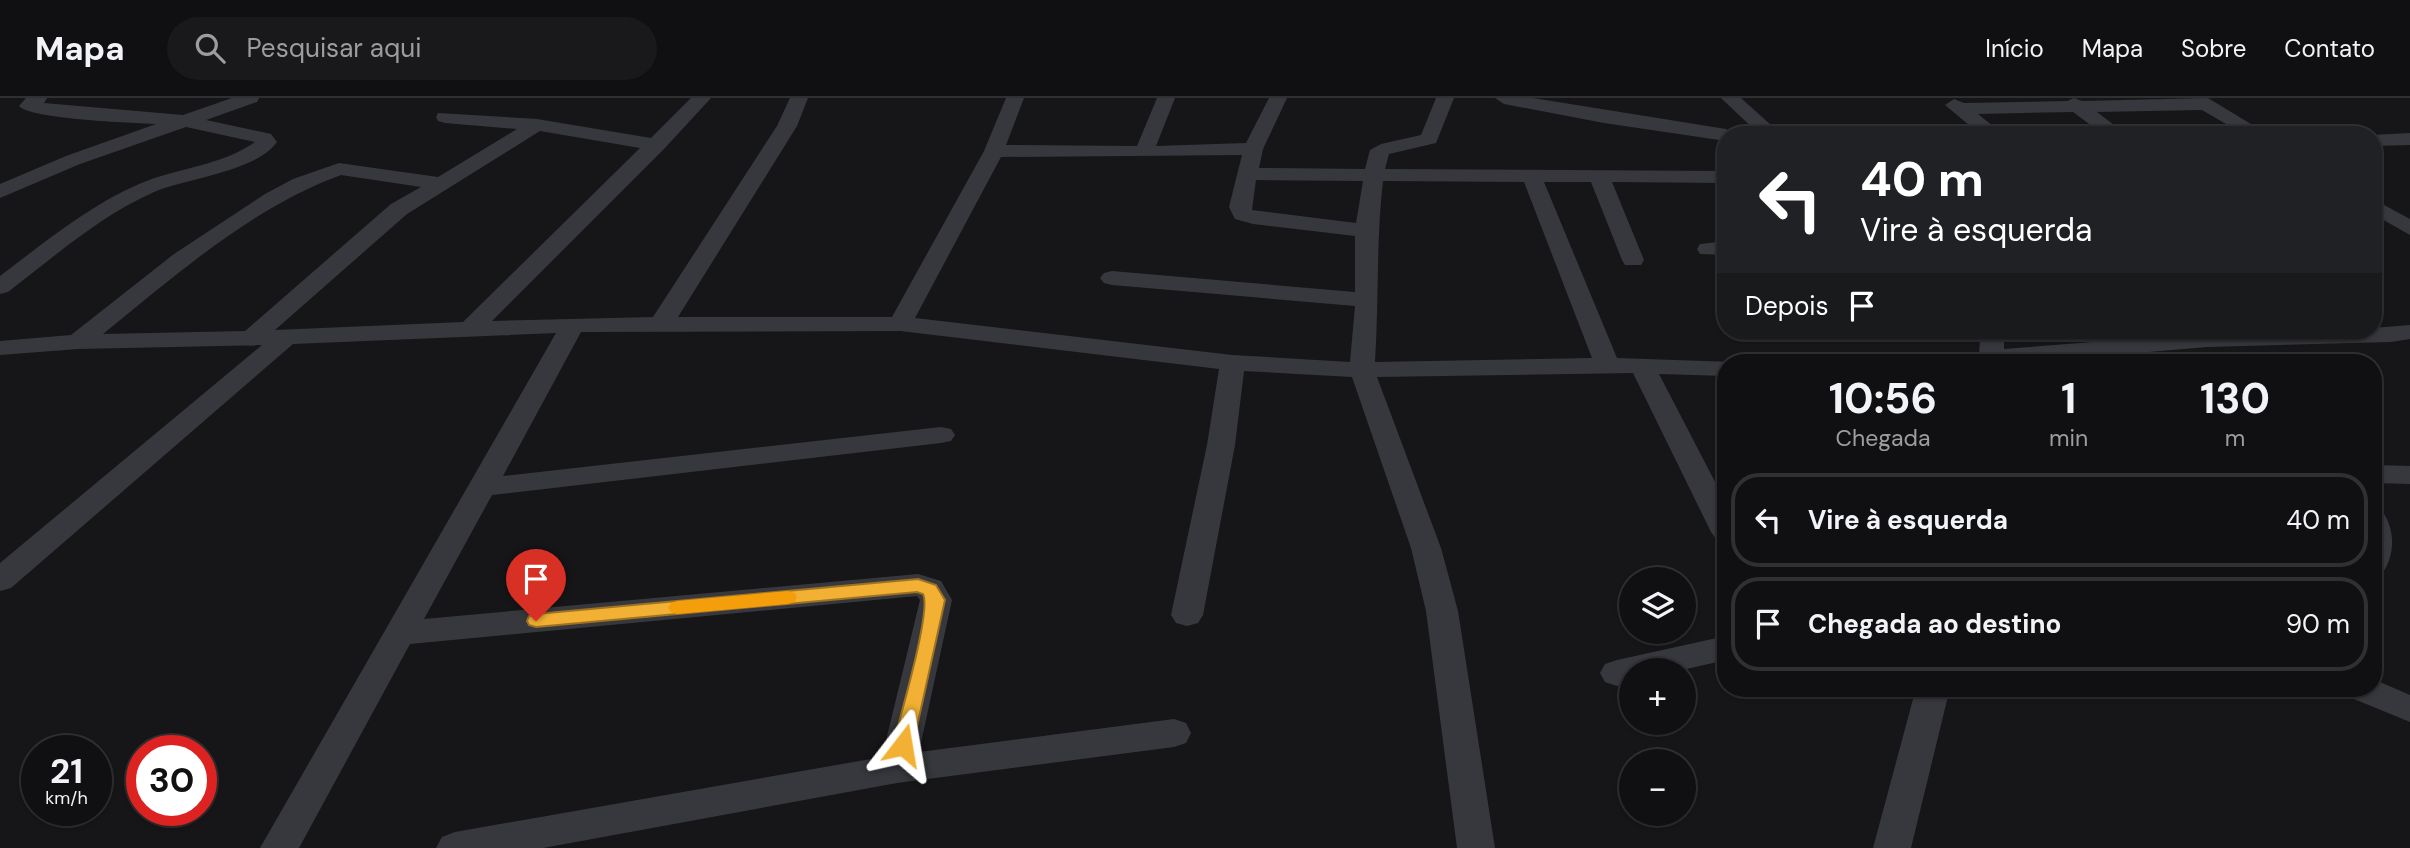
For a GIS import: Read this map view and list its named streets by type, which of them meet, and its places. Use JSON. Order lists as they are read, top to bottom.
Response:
{
  "page": {
    "header": "Mapa",
    "search": "Pesquisar aqui",
    "nav": [
      "Início",
      "Mapa",
      "Sobre",
      "Contato"
    ],
    "turn": ["40 m", "Vire à esquerda"],
    "then": "Depois",
    "eta": [
      "10:56",
      "Chegada",
      "1",
      "min",
      "130",
      "m"
    ],
    "list": [
      {
        "name": "Vire à esquerda",
        "value": "40 m"
      },
      {
        "name": "Chegada ao destino",
        "value": "90 m"
      }
    ],
    "map_buttons": ["+", "−"],
    "speed": "21 km/h",
    "limit": "30"
  }
}
